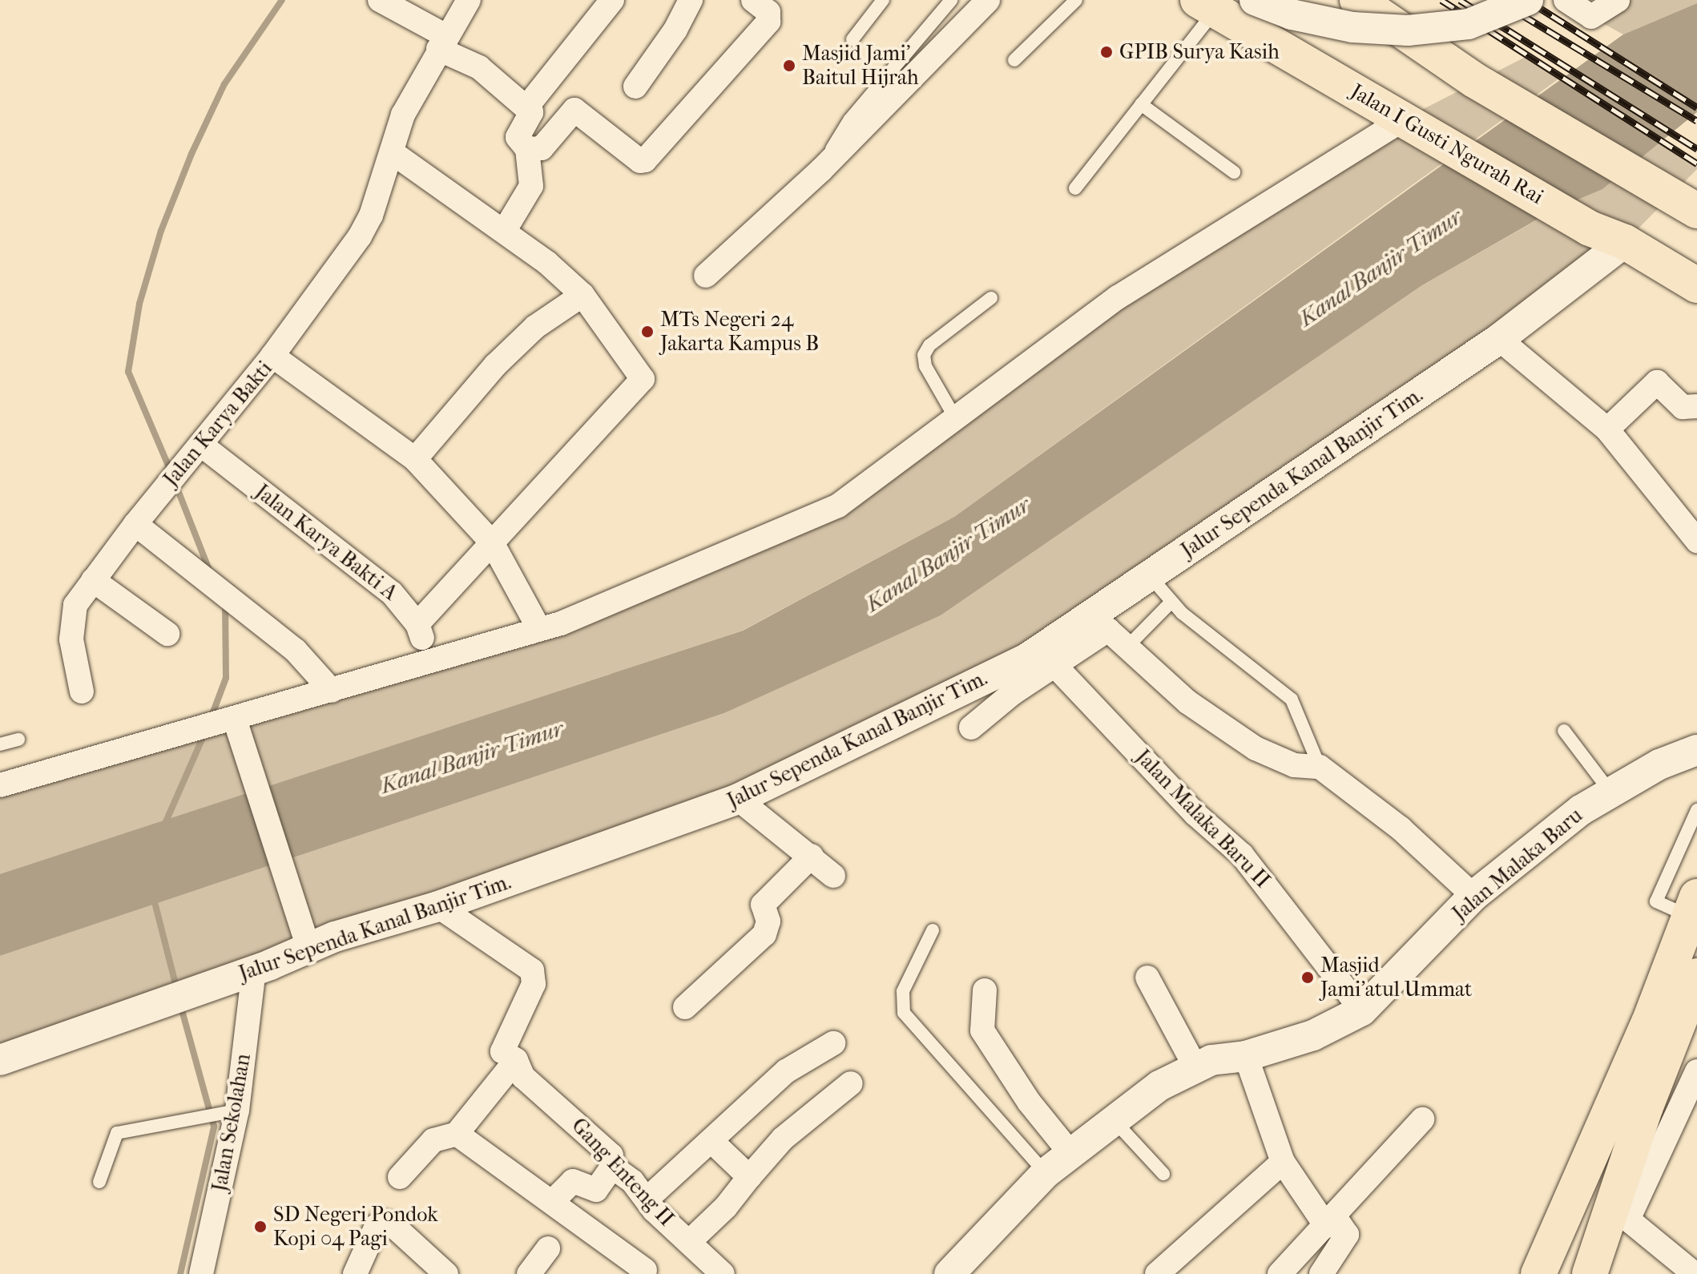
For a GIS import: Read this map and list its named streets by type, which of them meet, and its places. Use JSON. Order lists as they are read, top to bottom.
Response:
{
  "streets": {
    "main road": ["Jalan I Gusti Ngurah Rai"],
    "street": [
      "Jalan Karya Bakti",
      "Jalur Sependa Kanal Banjir Tim.",
      "Jalan Karya Bakti A",
      "Jalan Malaka Baru II",
      "Jalan Malaka Baru",
      "Jalan Sekolahan",
      "Gang Enteng II"
    ]
  },
  "crossings": [
    ["Jalan I Gusti Ngurah Rai", "Jalur Sependa Kanal Banjir Tim."],
    ["Jalan Karya Bakti", "Jalan Karya Bakti A"],
    ["Jalur Sependa Kanal Banjir Tim.", "Jalan Sekolahan"],
    ["Jalur Sependa Kanal Banjir Tim.", "Gang Enteng II"],
    ["Jalan Malaka Baru II", "Jalan Malaka Baru"]
  ],
  "water": ["Kanal Banjir Timur"],
  "places": [
    "GPIB Surya Kasih",
    "Masjid Jami' Baitul Hijrah",
    "MTs Negeri 24 Jakarta Kampus B",
    "Masjid Jami'atul Ummat",
    "SD Negeri Pondok Kopi 04 Pagi"
  ]
}
